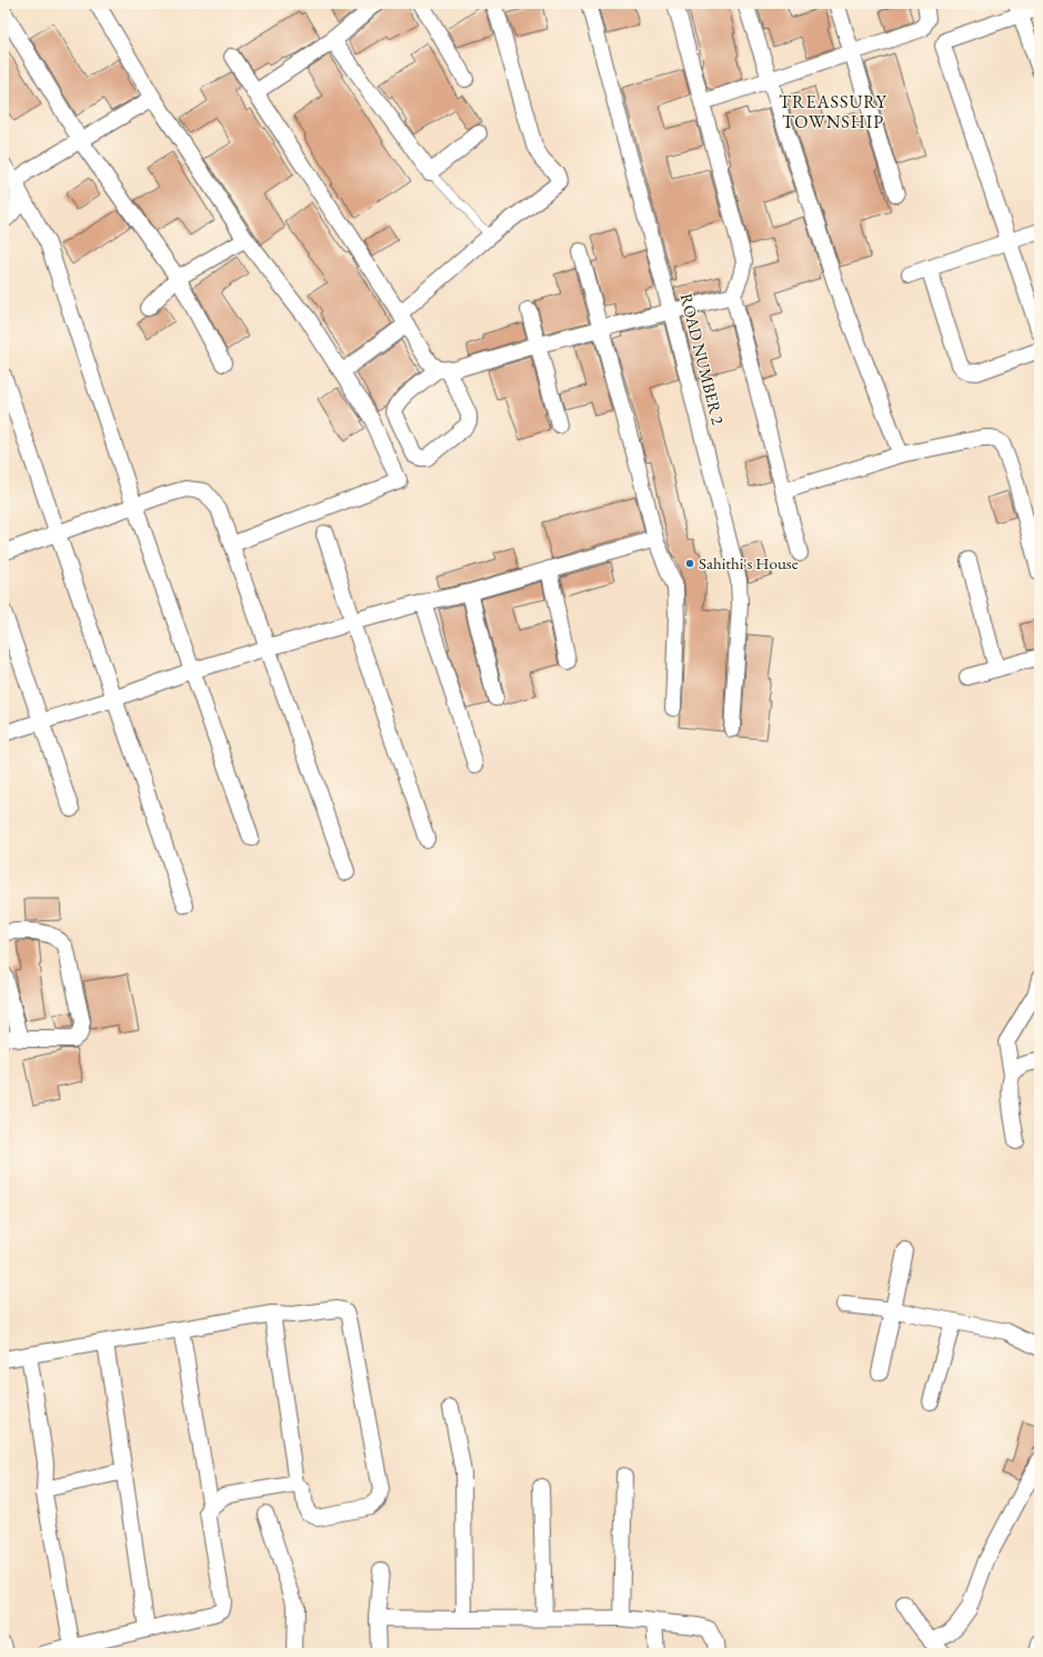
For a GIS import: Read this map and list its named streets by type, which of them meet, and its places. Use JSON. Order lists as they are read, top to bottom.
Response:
{
  "streets": {
    "street": ["ROAD NUMBER 2"]
  },
  "districts": ["TREASSURY TOWNSHIP"],
  "places": ["Sahithi's House"]
}
